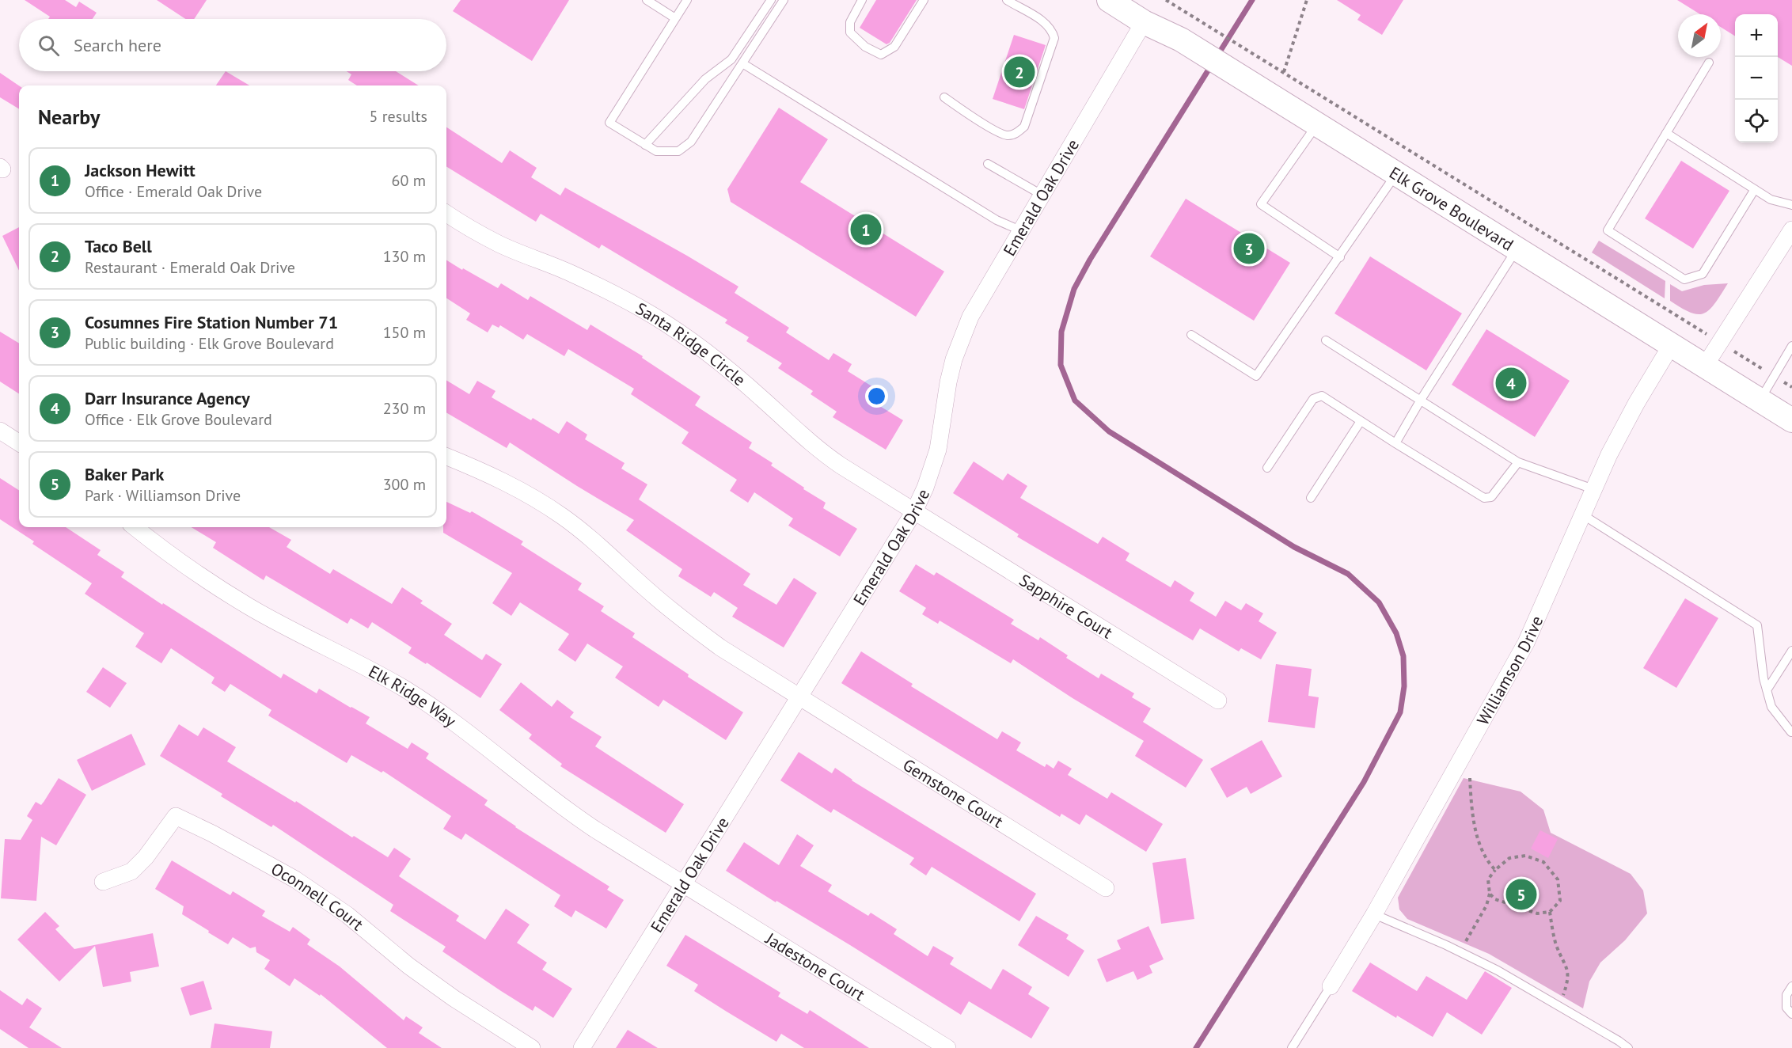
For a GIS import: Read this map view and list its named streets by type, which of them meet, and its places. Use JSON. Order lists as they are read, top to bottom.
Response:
{
  "streets": {
    "main road": ["Elk Grove Boulevard"],
    "street": [
      "Emerald Oak Drive",
      "Santa Ridge Circle",
      "Sapphire Court",
      "Williamson Drive",
      "Elk Ridge Way",
      "Gemstone Court",
      "Oconnell Court",
      "Jadestone Court"
    ]
  },
  "crossings": [
    ["Emerald Oak Drive", "Elk Grove Boulevard"],
    ["Emerald Oak Drive", "Santa Ridge Circle"],
    ["Emerald Oak Drive", "Sapphire Court"],
    ["Emerald Oak Drive", "Elk Ridge Way"],
    ["Emerald Oak Drive", "Gemstone Court"],
    ["Emerald Oak Drive", "Jadestone Court"],
    ["Elk Grove Boulevard", "Williamson Drive"],
    ["Santa Ridge Circle", "Sapphire Court"],
    ["Elk Ridge Way", "Jadestone Court"]
  ],
  "north": "top right",
  "page": {
    "map_buttons": ["+", "−"],
    "search": "Search here",
    "pins": [
      "2",
      "1",
      "3",
      "4",
      "5"
    ],
    "heading": ["Nearby", "5 results"],
    "list": [
      {
        "mark": "1",
        "name": "Jackson Hewitt",
        "note": "Office · Emerald Oak Drive",
        "value": "60 m"
      },
      {
        "mark": "2",
        "name": "Taco Bell",
        "note": "Restaurant · Emerald Oak Drive",
        "value": "130 m"
      },
      {
        "mark": "3",
        "name": "Cosumnes Fire Station Number 71",
        "note": "Public building · Elk Grove Boulevard",
        "value": "150 m"
      },
      {
        "mark": "4",
        "name": "Darr Insurance Agency",
        "note": "Office · Elk Grove Boulevard",
        "value": "230 m"
      },
      {
        "mark": "5",
        "name": "Baker Park",
        "note": "Park · Williamson Drive",
        "value": "300 m"
      }
    ]
  }
}
